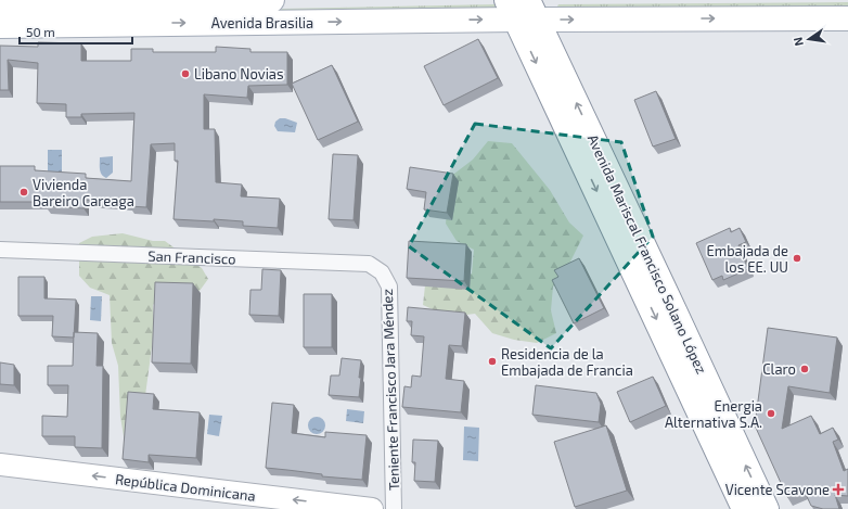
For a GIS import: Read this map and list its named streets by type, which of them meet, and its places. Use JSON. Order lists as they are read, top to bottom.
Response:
{
  "streets": {
    "main road": ["Avenida Brasilia", "Avenida Mariscal Francisco Solano López"],
    "street": ["San Francisco", "Teniente Francisco Jara Méndez", "República Dominicana"]
  },
  "crossings": [
    ["Avenida Brasilia", "Avenida Mariscal Francisco Solano López"],
    ["San Francisco", "Teniente Francisco Jara Méndez"]
  ],
  "one_way": ["Avenida Brasilia", "República Dominicana"],
  "places": {
    "other": [
      "Libano Novias",
      "Vivienda Bareiro Careaga",
      "Embajada de los EE. UU",
      "Residencia de la Embajada de Francia",
      "Claro",
      "Energia Alternativa S.A."
    ],
    "health": ["Vicente Scavone"]
  },
  "scale_bar": "50 m",
  "north": "left"
}
